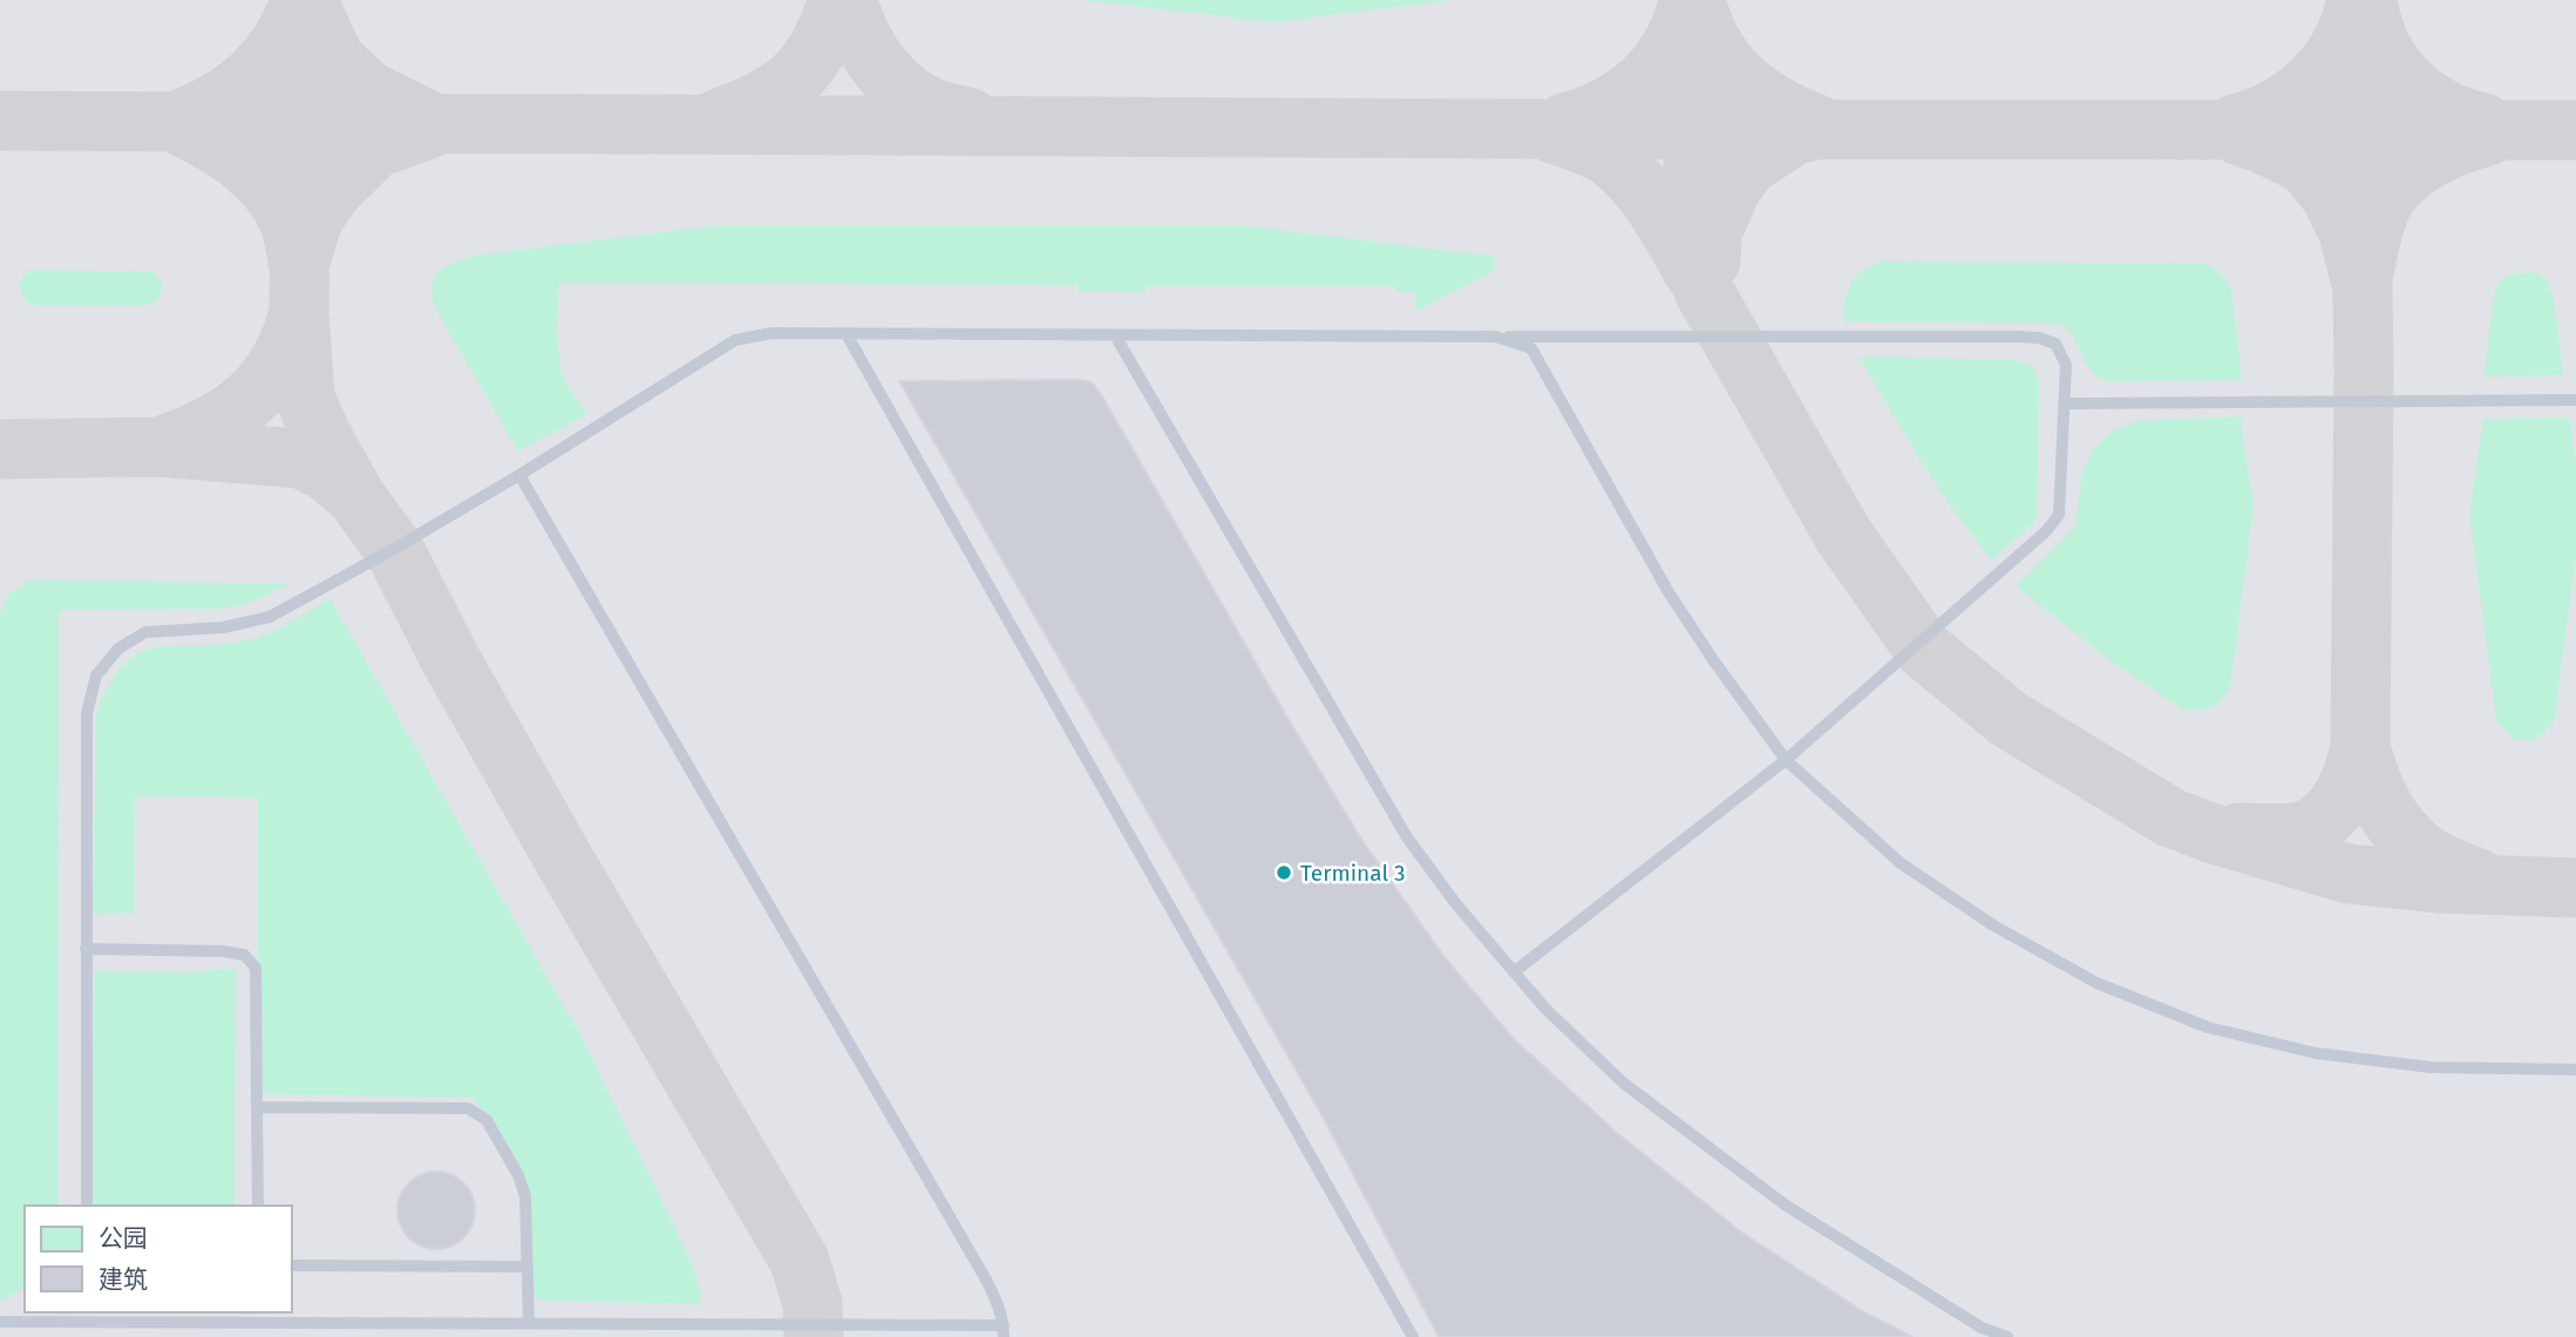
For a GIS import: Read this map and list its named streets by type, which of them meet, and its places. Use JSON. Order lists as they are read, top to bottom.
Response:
{
  "places": ["Terminal 3"],
  "legend": ["公园", "建筑"]
}
